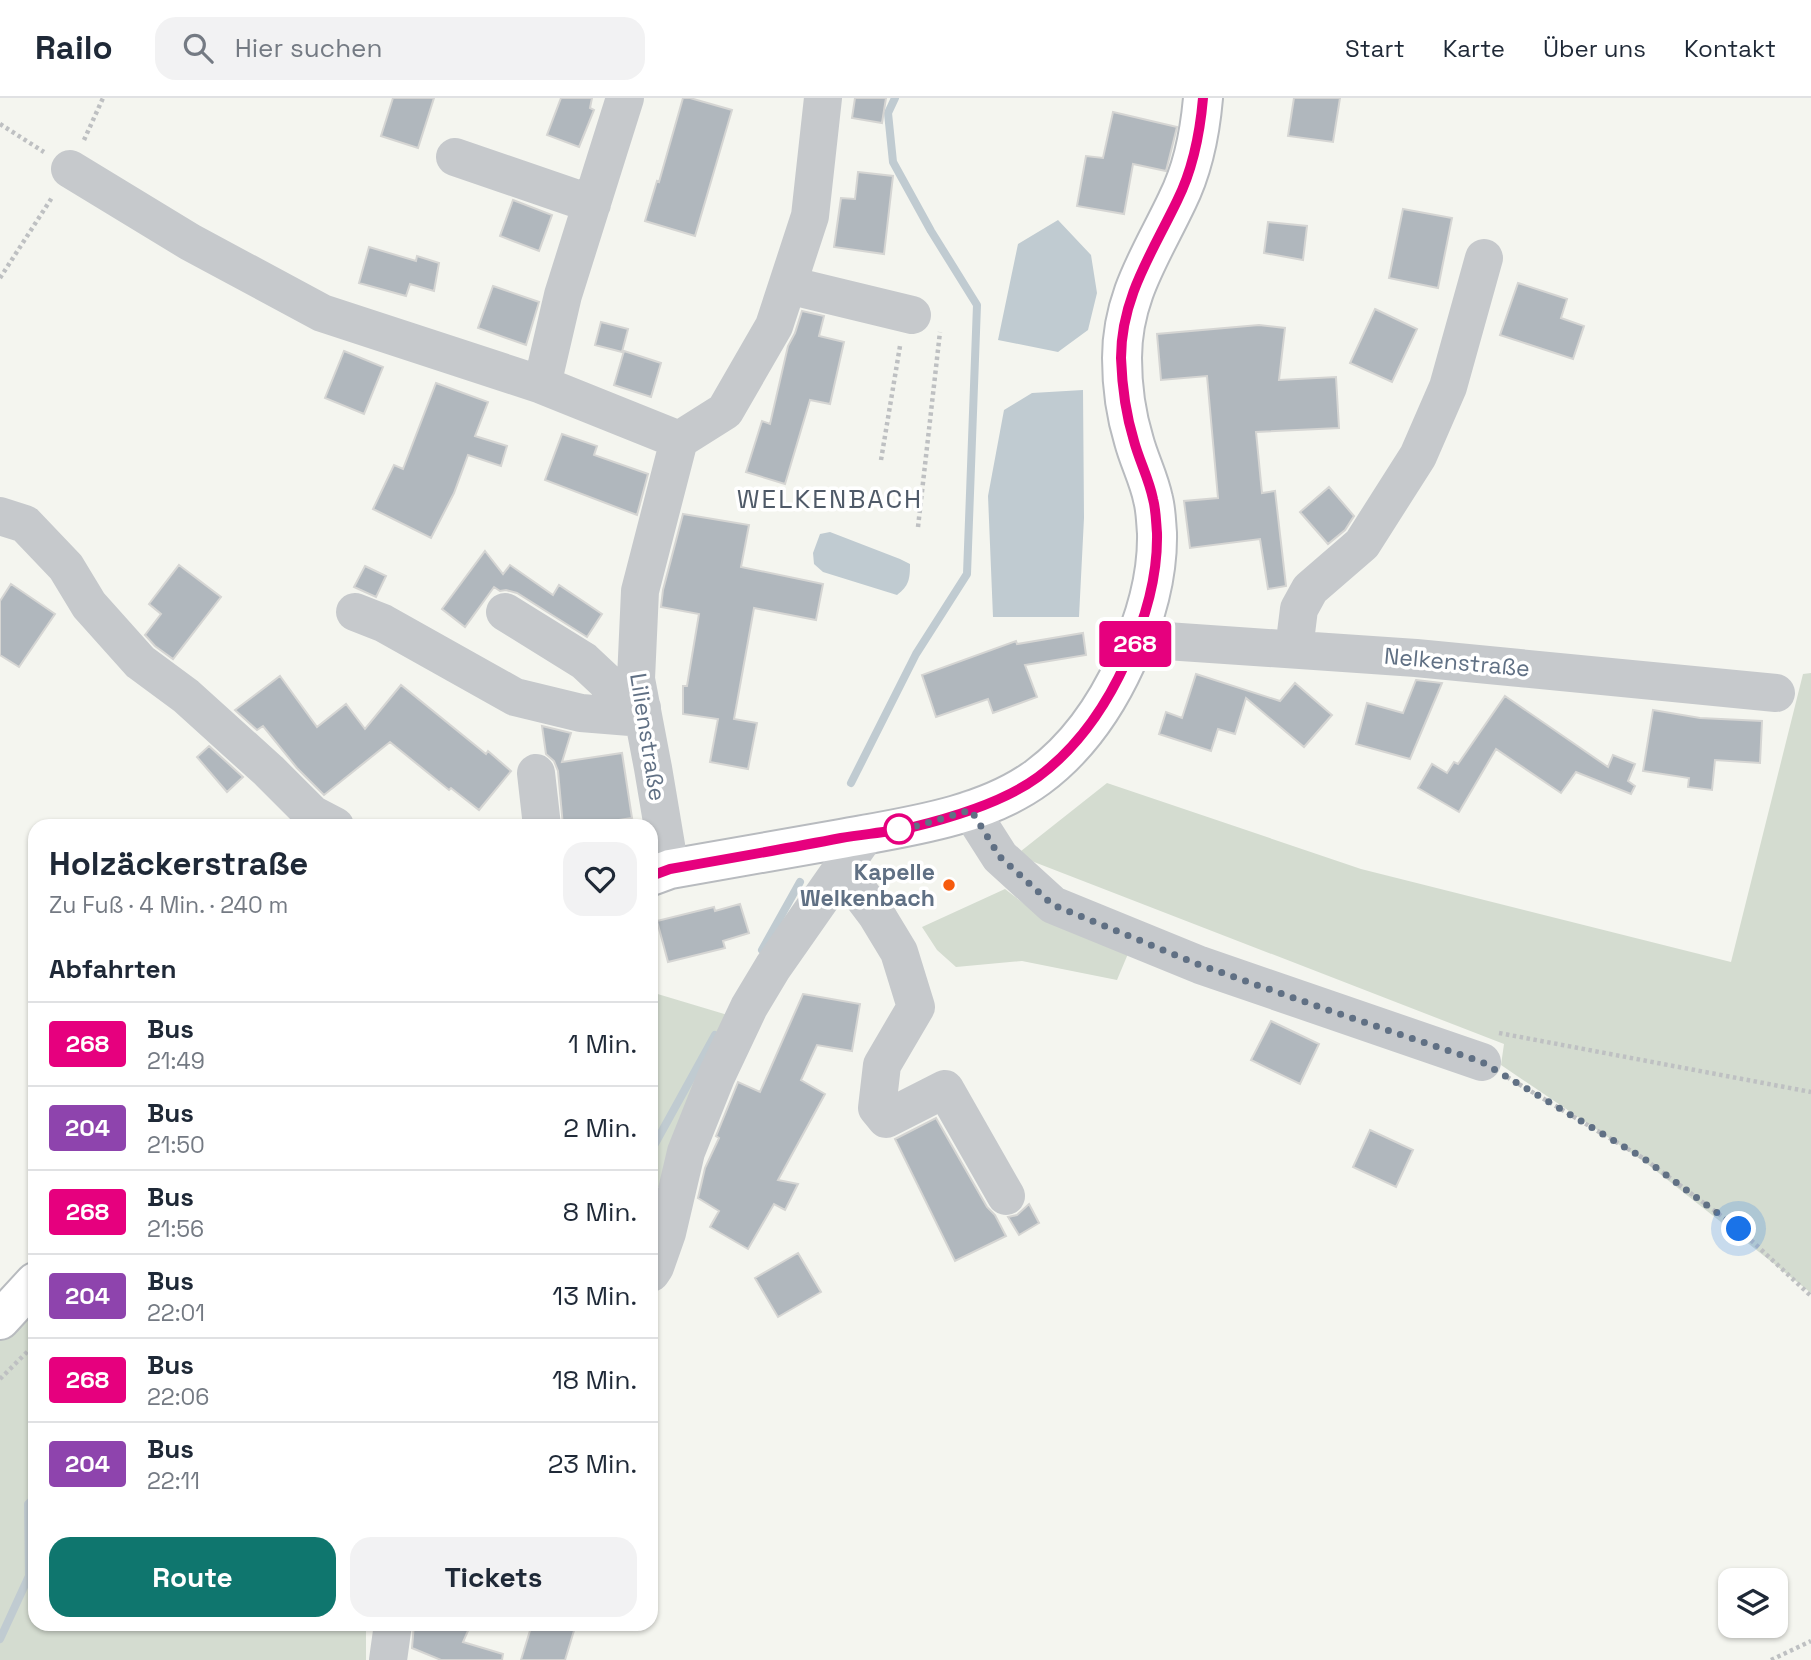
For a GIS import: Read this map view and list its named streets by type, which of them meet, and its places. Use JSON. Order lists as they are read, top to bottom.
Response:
{
  "streets": {
    "street": ["Nelkenstraße", "Lilienstraße"]
  },
  "districts": ["WELKENBACH"],
  "places": ["Kapelle Welkenbach"],
  "lines": ["bus line 268"],
  "page": {
    "header": "Railo",
    "search": "Hier suchen",
    "nav": [
      "Start",
      "Karte",
      "Über uns",
      "Kontakt"
    ],
    "on_map": "268",
    "heading": [
      ["Holzäckerstraße", "Zu Fuß · 4 Min. · 240 m"],
      "Abfahrten"
    ],
    "list": [
      {
        "mark": "268",
        "name": "Bus",
        "note": "21:49",
        "value": "1 Min."
      },
      {
        "mark": "204",
        "name": "Bus",
        "note": "21:50",
        "value": "2 Min."
      },
      {
        "mark": "268",
        "name": "Bus",
        "note": "21:56",
        "value": "8 Min."
      },
      {
        "mark": "204",
        "name": "Bus",
        "note": "22:01",
        "value": "13 Min."
      },
      {
        "mark": "268",
        "name": "Bus",
        "note": "22:06",
        "value": "18 Min."
      },
      {
        "mark": "204",
        "name": "Bus",
        "note": "22:11",
        "value": "23 Min."
      }
    ],
    "buttons": ["Route", "Tickets"]
  }
}
